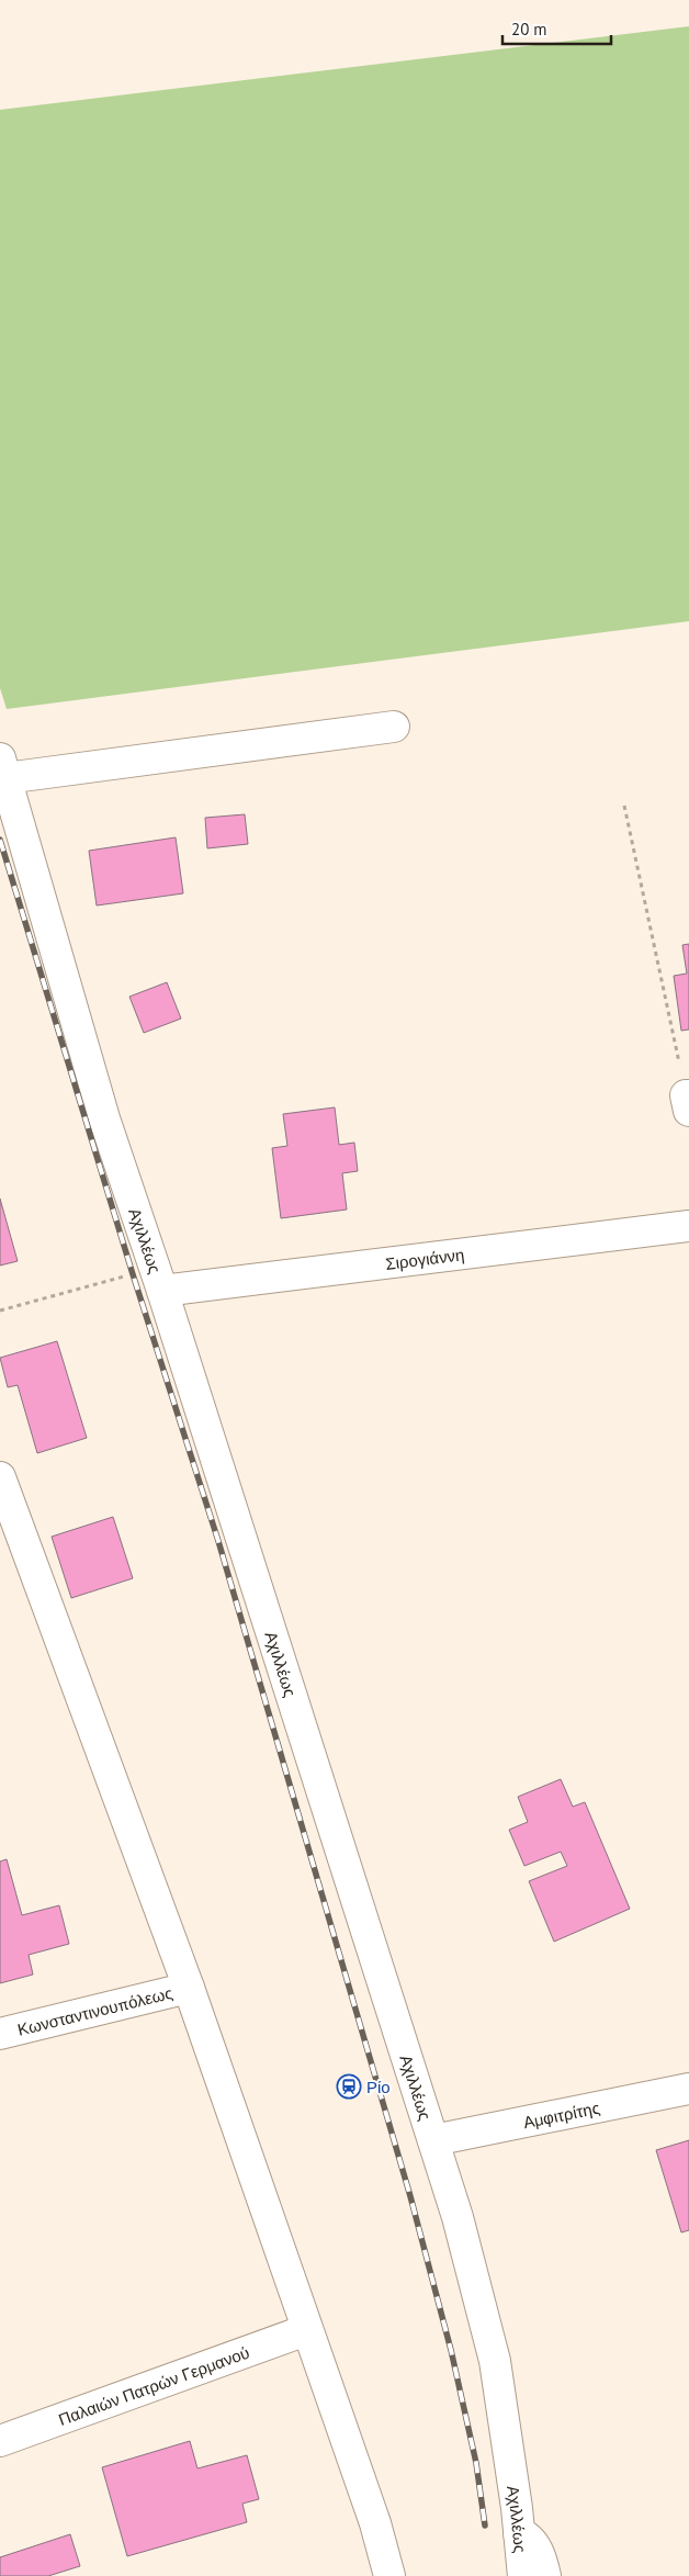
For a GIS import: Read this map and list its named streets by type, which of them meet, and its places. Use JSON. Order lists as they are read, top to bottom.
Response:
{
  "streets": {
    "street": [
      "Αχιλλέως",
      "Σιρογιάννη",
      "Κωνσταντινουπόλεως",
      "Αμφιτρίτης",
      "Παλαιών Πατρών Γερμανού"
    ]
  },
  "crossings": [
    ["Αχιλλέως", "Σιρογιάννη"],
    ["Αχιλλέως", "Αμφιτρίτης"]
  ],
  "places": {
    "station": ["Ρίο"]
  },
  "scale_bar": "20 m"
}
